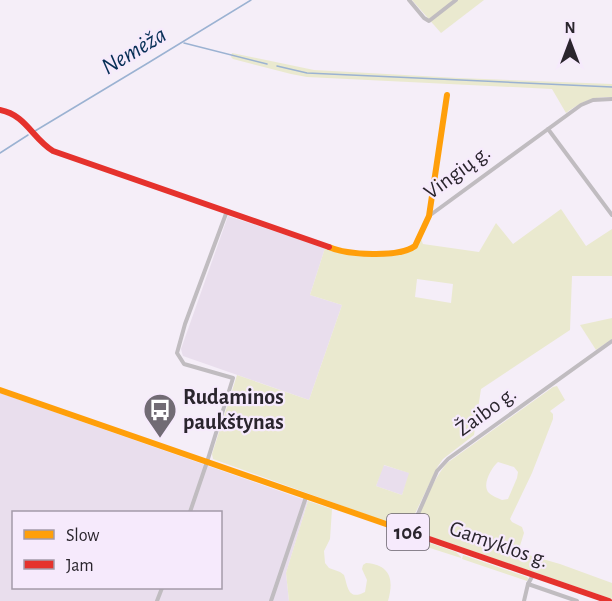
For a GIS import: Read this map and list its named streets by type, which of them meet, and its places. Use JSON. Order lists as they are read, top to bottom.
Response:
{
  "streets": {
    "main road": ["Vingių g.", "106", "Gamyklos g."],
    "street": ["Žaibo g."]
  },
  "crossings": [
    ["Žaibo g.", "Gamyklos g."],
    ["106", "Gamyklos g."]
  ],
  "water": ["Nemėža"],
  "places": {
    "bus stop": ["Rudaminos paukštynas"]
  },
  "legend": ["Slow", "Jam"],
  "north": "top"
}
